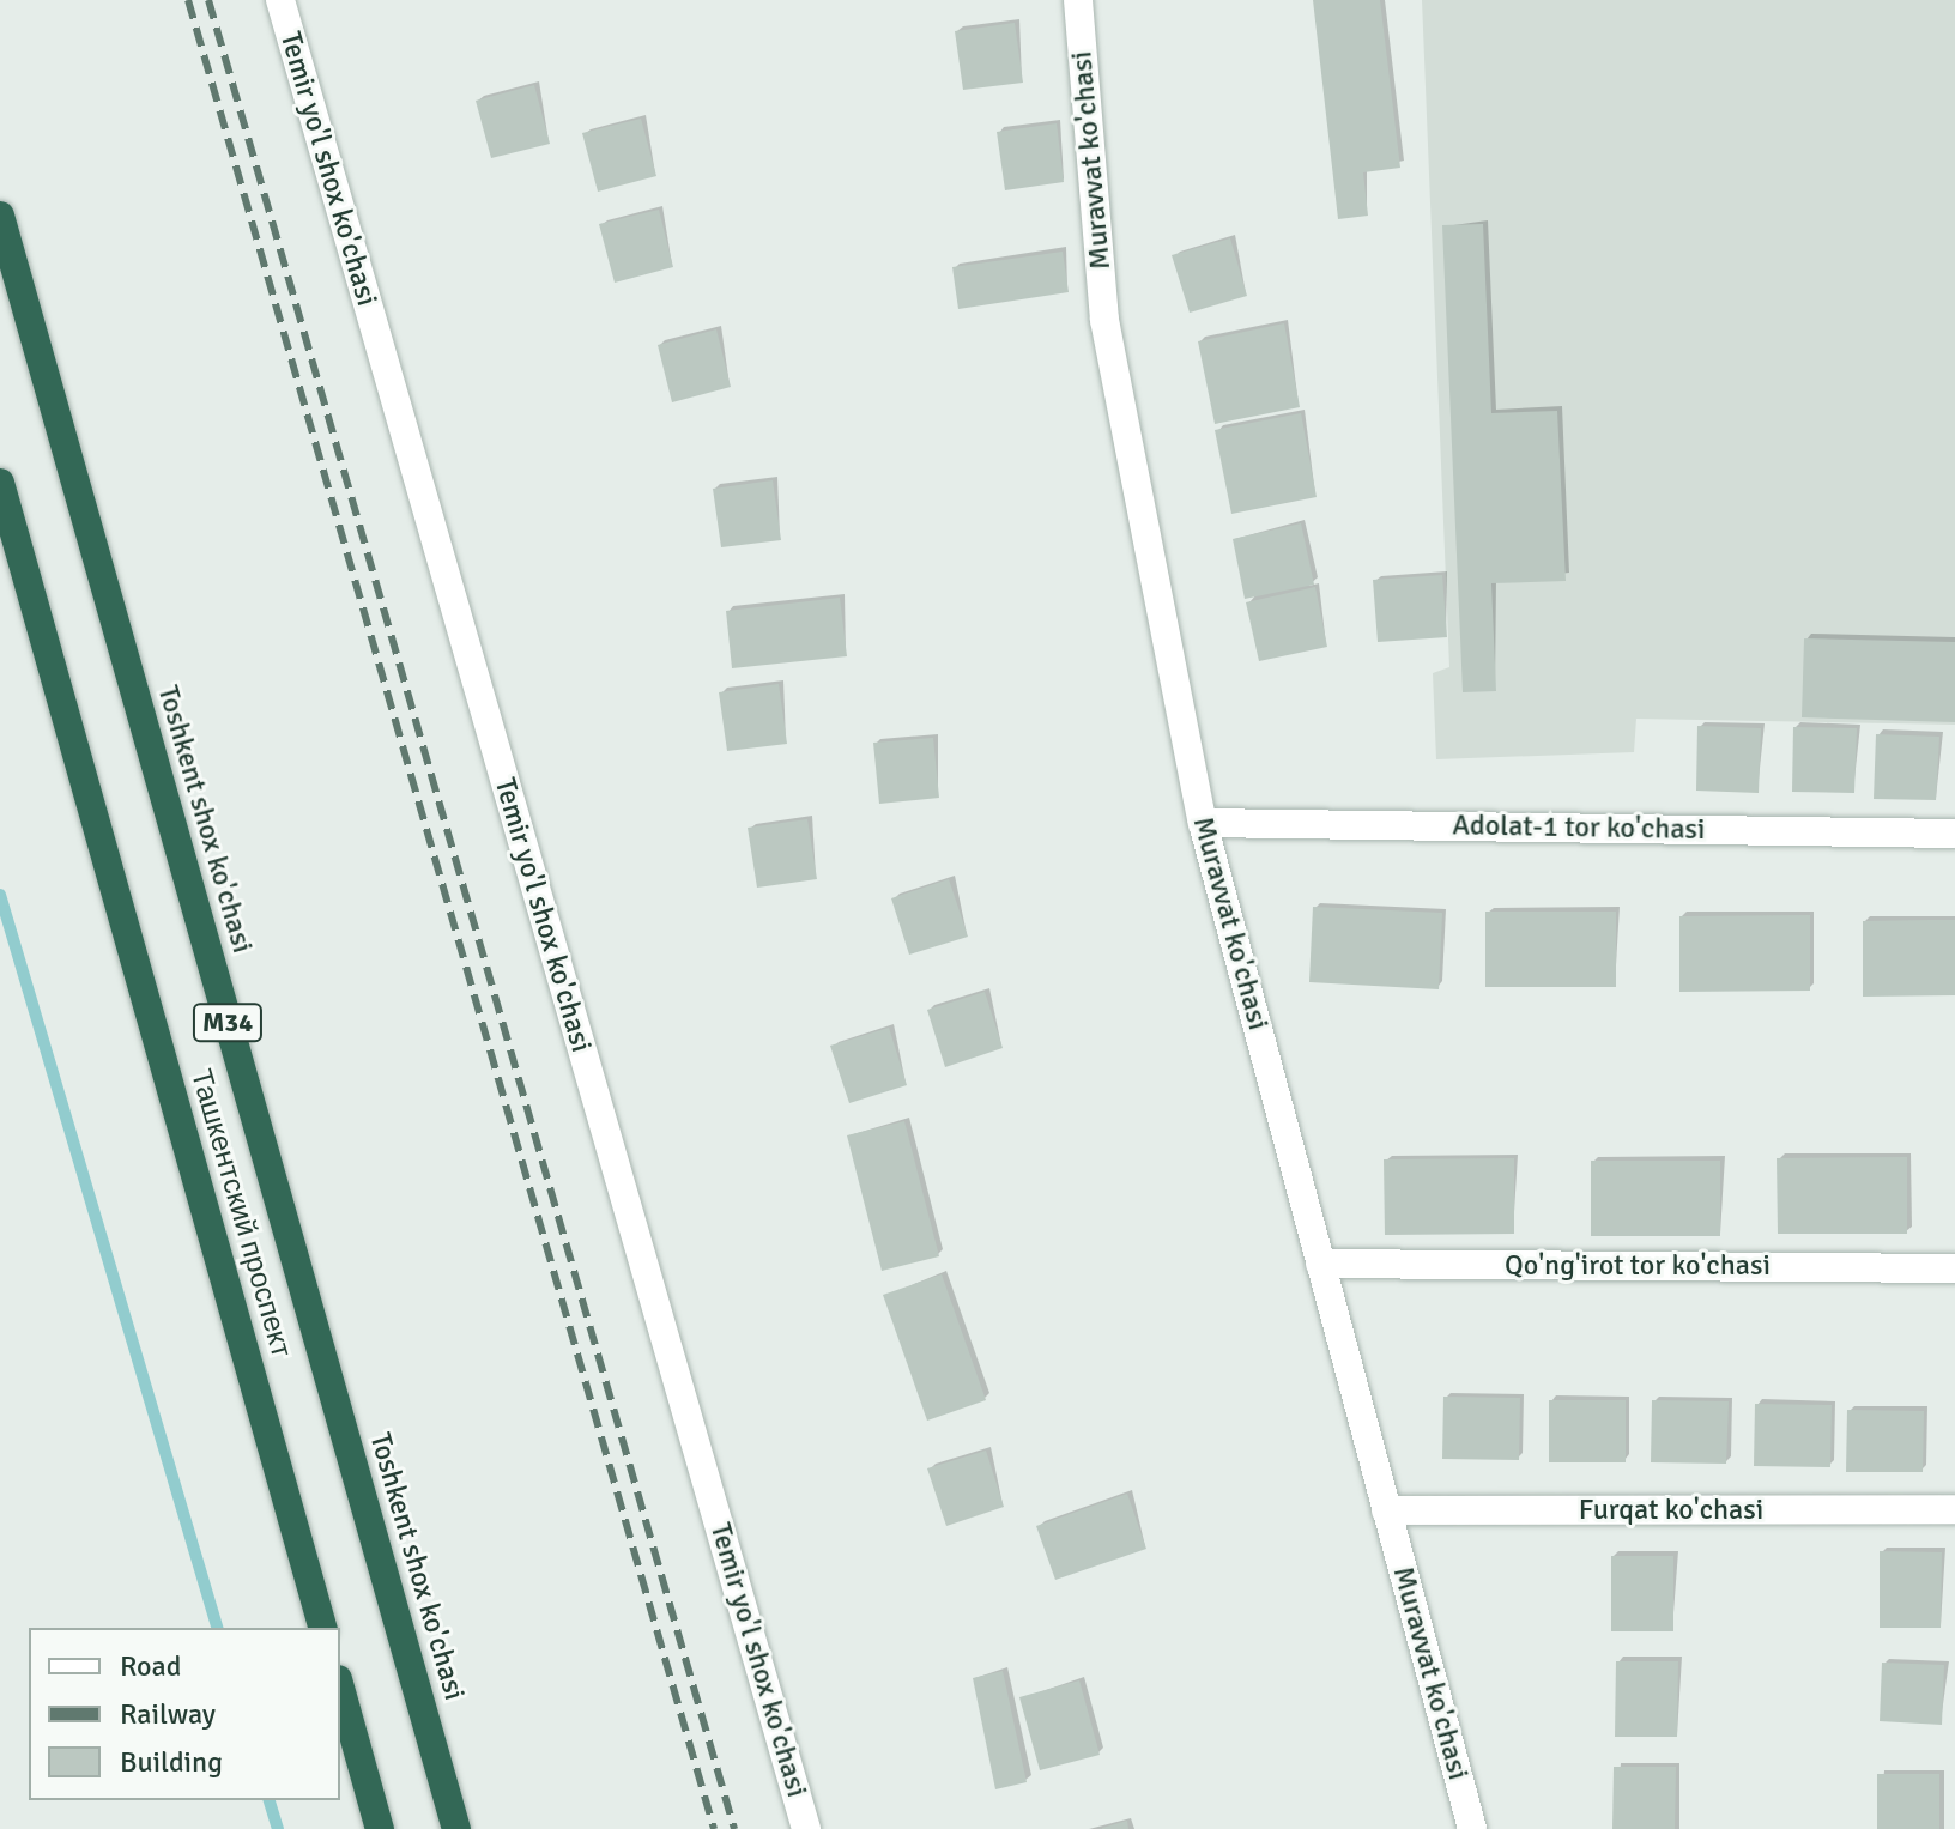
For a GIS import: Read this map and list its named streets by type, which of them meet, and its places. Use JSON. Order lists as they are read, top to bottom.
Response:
{
  "streets": {
    "highway": ["Toshkent shox ko'chasi", "M34", "Ташкентский проспект"],
    "street": [
      "Muravvat ko'chasi",
      "Temir yo'l shox ko'chasi",
      "Adolat-1 tor ko'chasi",
      "Qo'ng'irot tor ko'chasi",
      "Furqat ko'chasi"
    ]
  },
  "crossings": [
    ["Muravvat ko'chasi", "Adolat-1 tor ko'chasi"],
    ["Muravvat ko'chasi", "Qo'ng'irot tor ko'chasi"],
    ["Muravvat ko'chasi", "Furqat ko'chasi"]
  ],
  "legend": ["Road", "Railway", "Building"]
}
